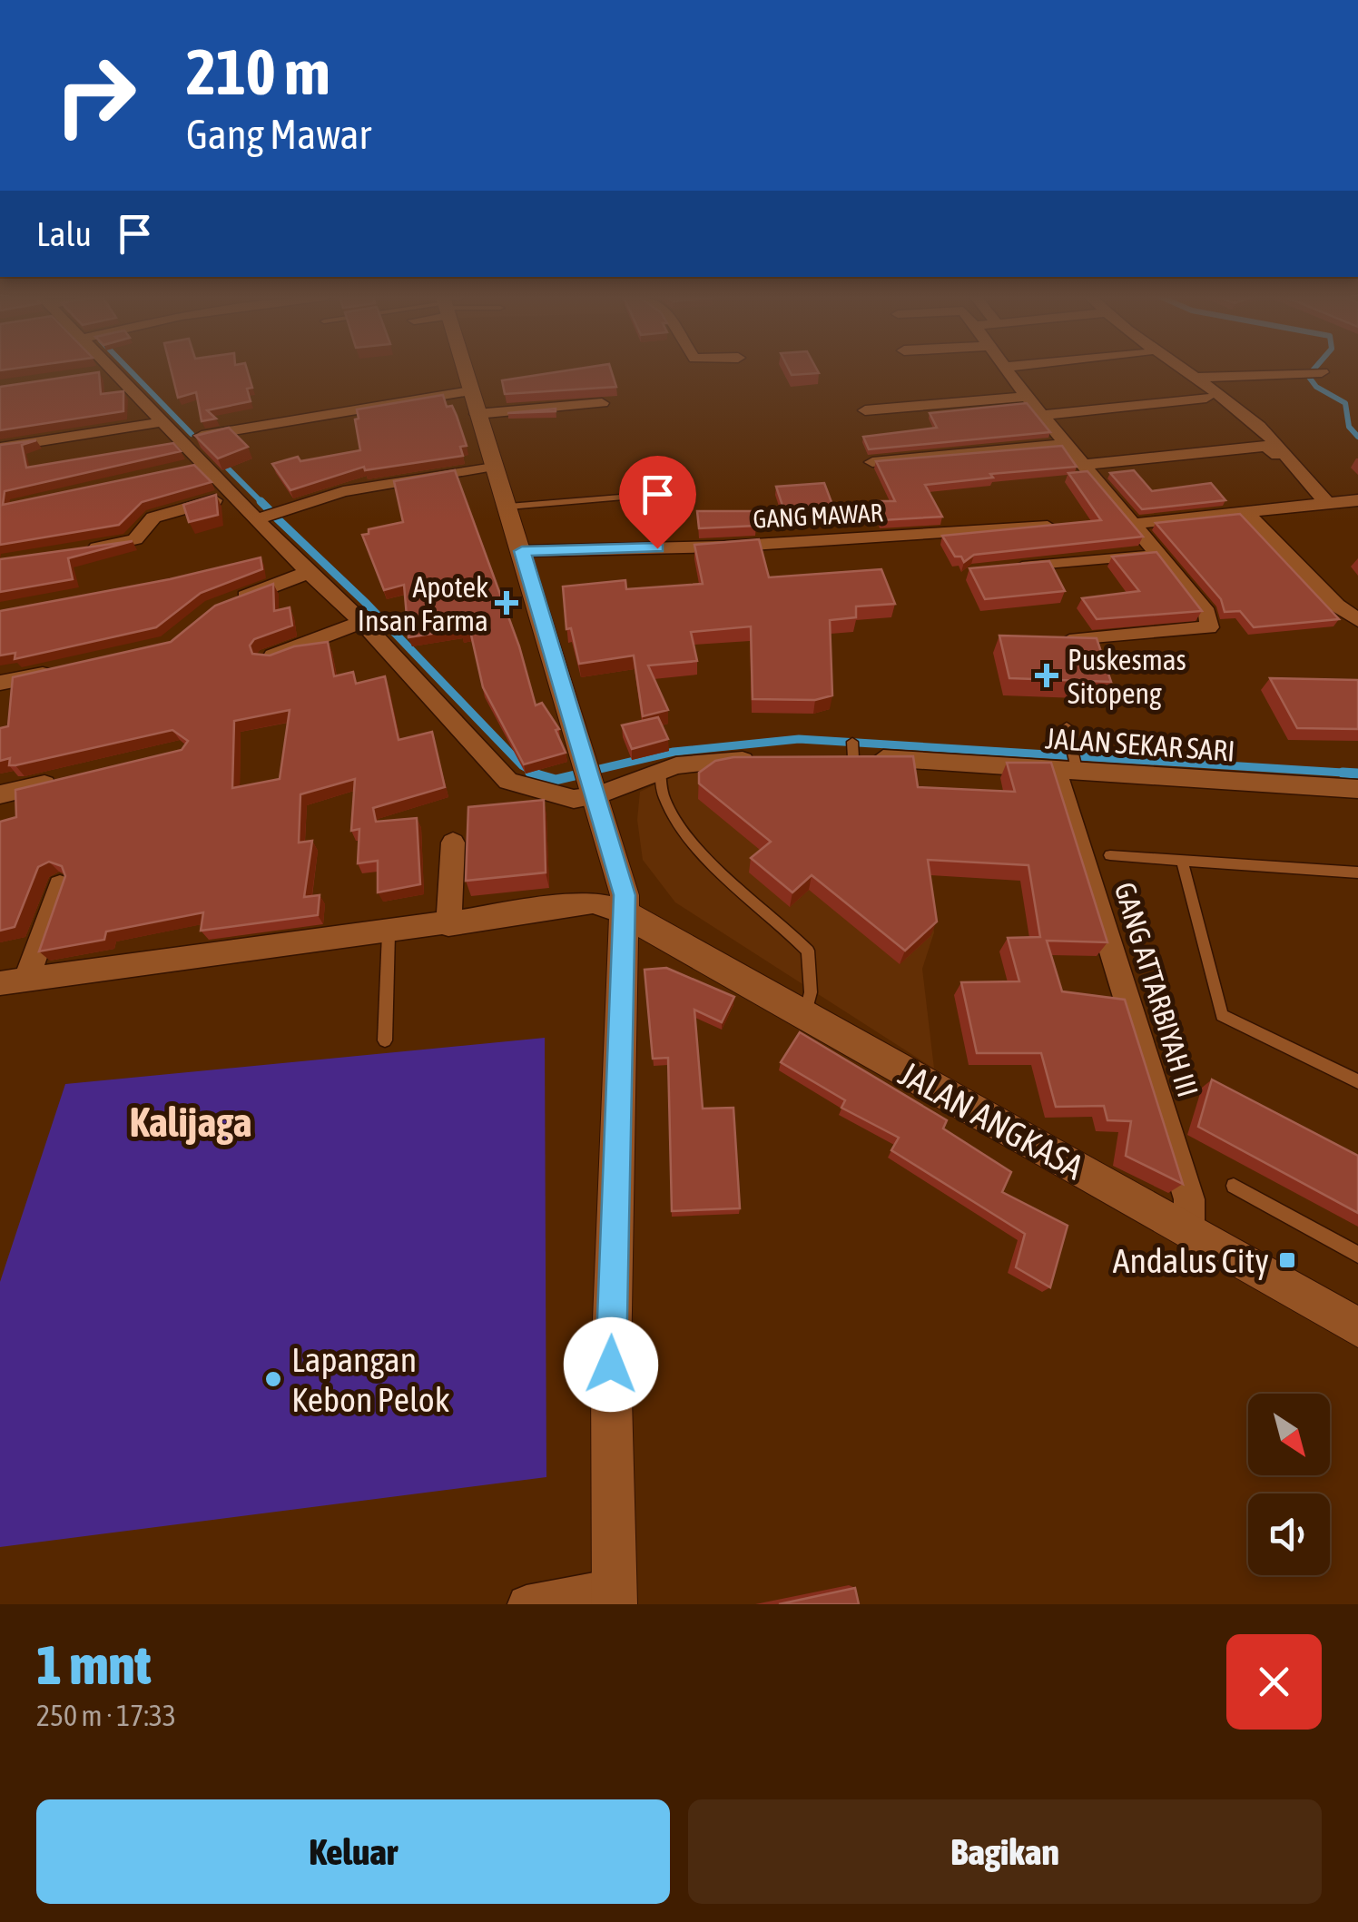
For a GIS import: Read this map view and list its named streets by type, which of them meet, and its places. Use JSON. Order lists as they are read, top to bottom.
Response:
{
  "streets": {
    "street": [
      "GANG MAWAR",
      "JALAN SEKAR SARI",
      "GANG ATTARBIYAH III",
      "JALAN ANGKASA"
    ]
  },
  "crossings": [
    ["JALAN SEKAR SARI", "GANG ATTARBIYAH III"],
    ["GANG ATTARBIYAH III", "JALAN ANGKASA"]
  ],
  "districts": ["Kalijaga"],
  "places": {
    "health": ["Apotek Insan Farma", "Puskesmas Sitopeng"],
    "transit": ["Andalus City"],
    "other": ["Lapangan Kebon Pelok"]
  },
  "north": "bottom right",
  "page": {
    "turn": ["210 m", "Gang Mawar"],
    "then": "Lalu",
    "heading": ["1 mnt", "250 m · 17:33"],
    "buttons": ["Keluar", "Bagikan"]
  }
}
